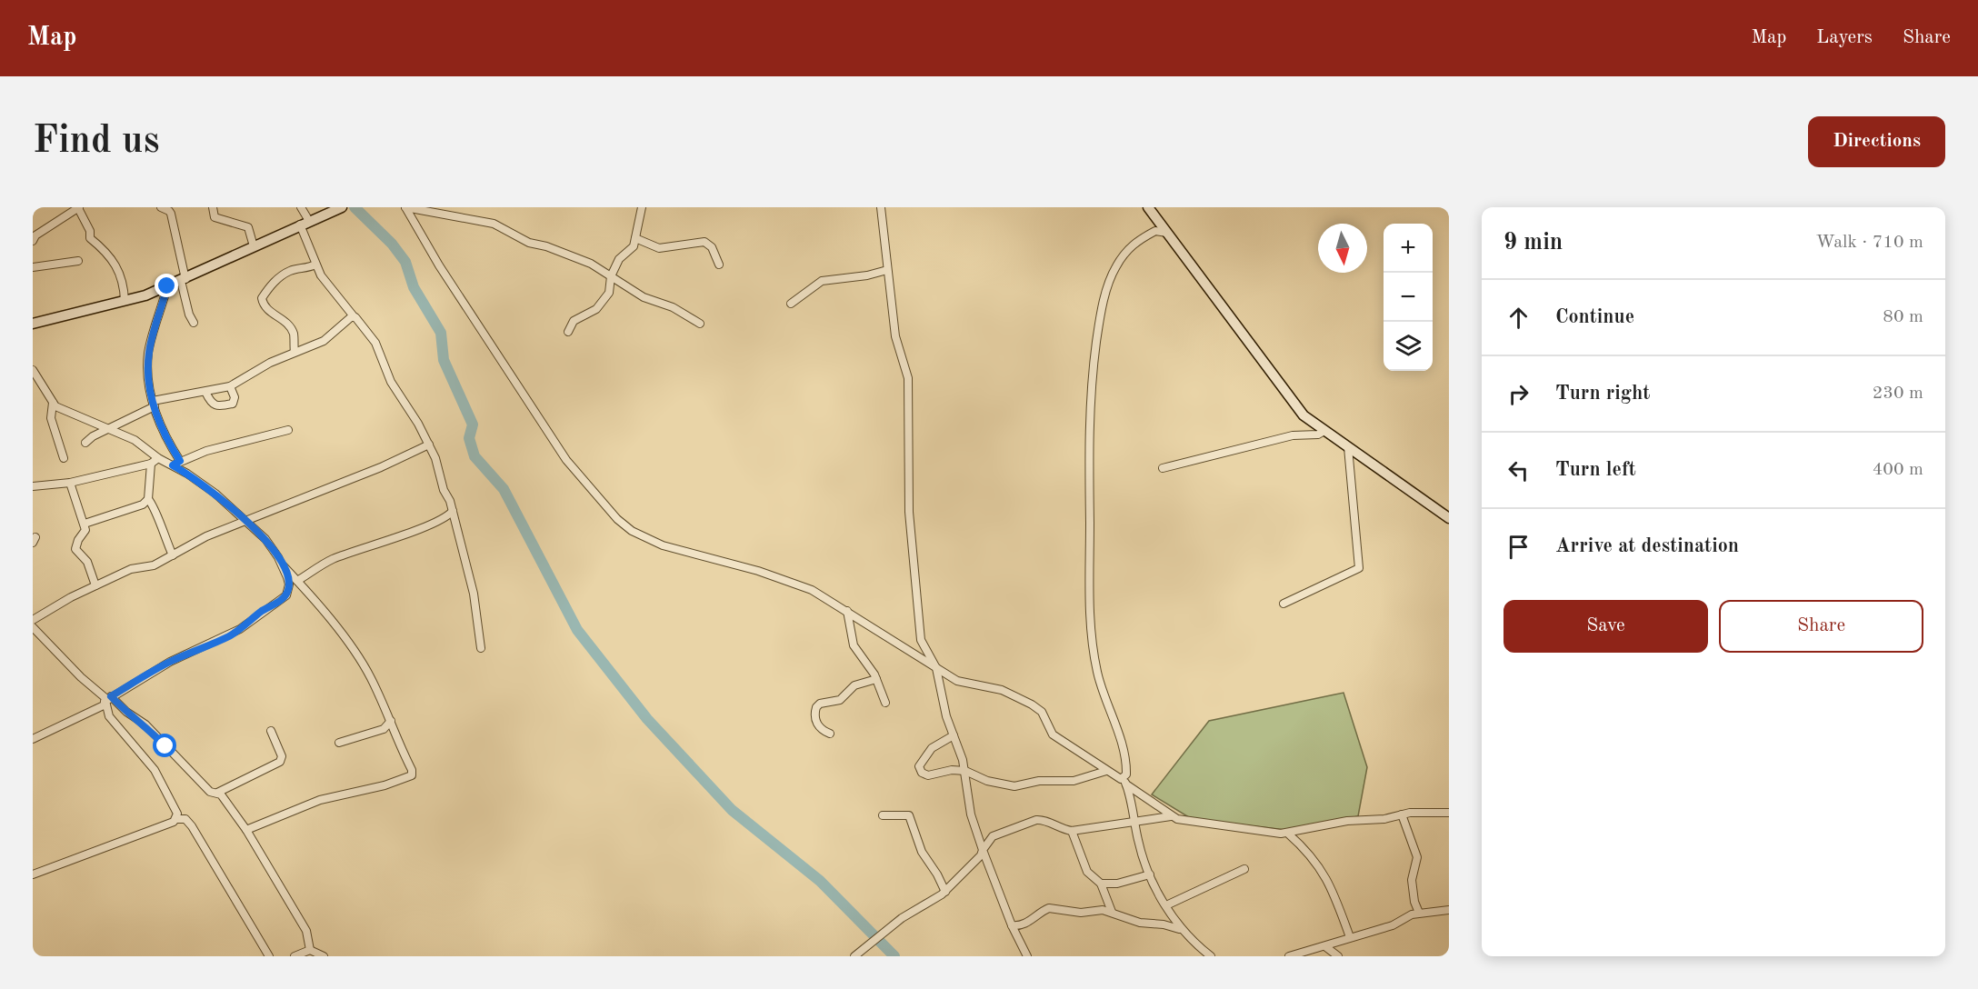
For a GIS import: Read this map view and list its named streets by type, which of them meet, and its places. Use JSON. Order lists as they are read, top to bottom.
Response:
{
  "north": "bottom",
  "page": {
    "header": "Map",
    "nav": ["Map", "Layers", "Share"],
    "buttons": [
      "Directions",
      ["Save", "Share"]
    ],
    "title": "Find us",
    "heading": ["9 min", "Walk · 710 m"],
    "map_buttons": ["+", "−"],
    "list": [
      ["Continue", "80 m"],
      ["Turn right", "230 m"],
      ["Turn left", "400 m"],
      "Arrive at destination"
    ]
  }
}
